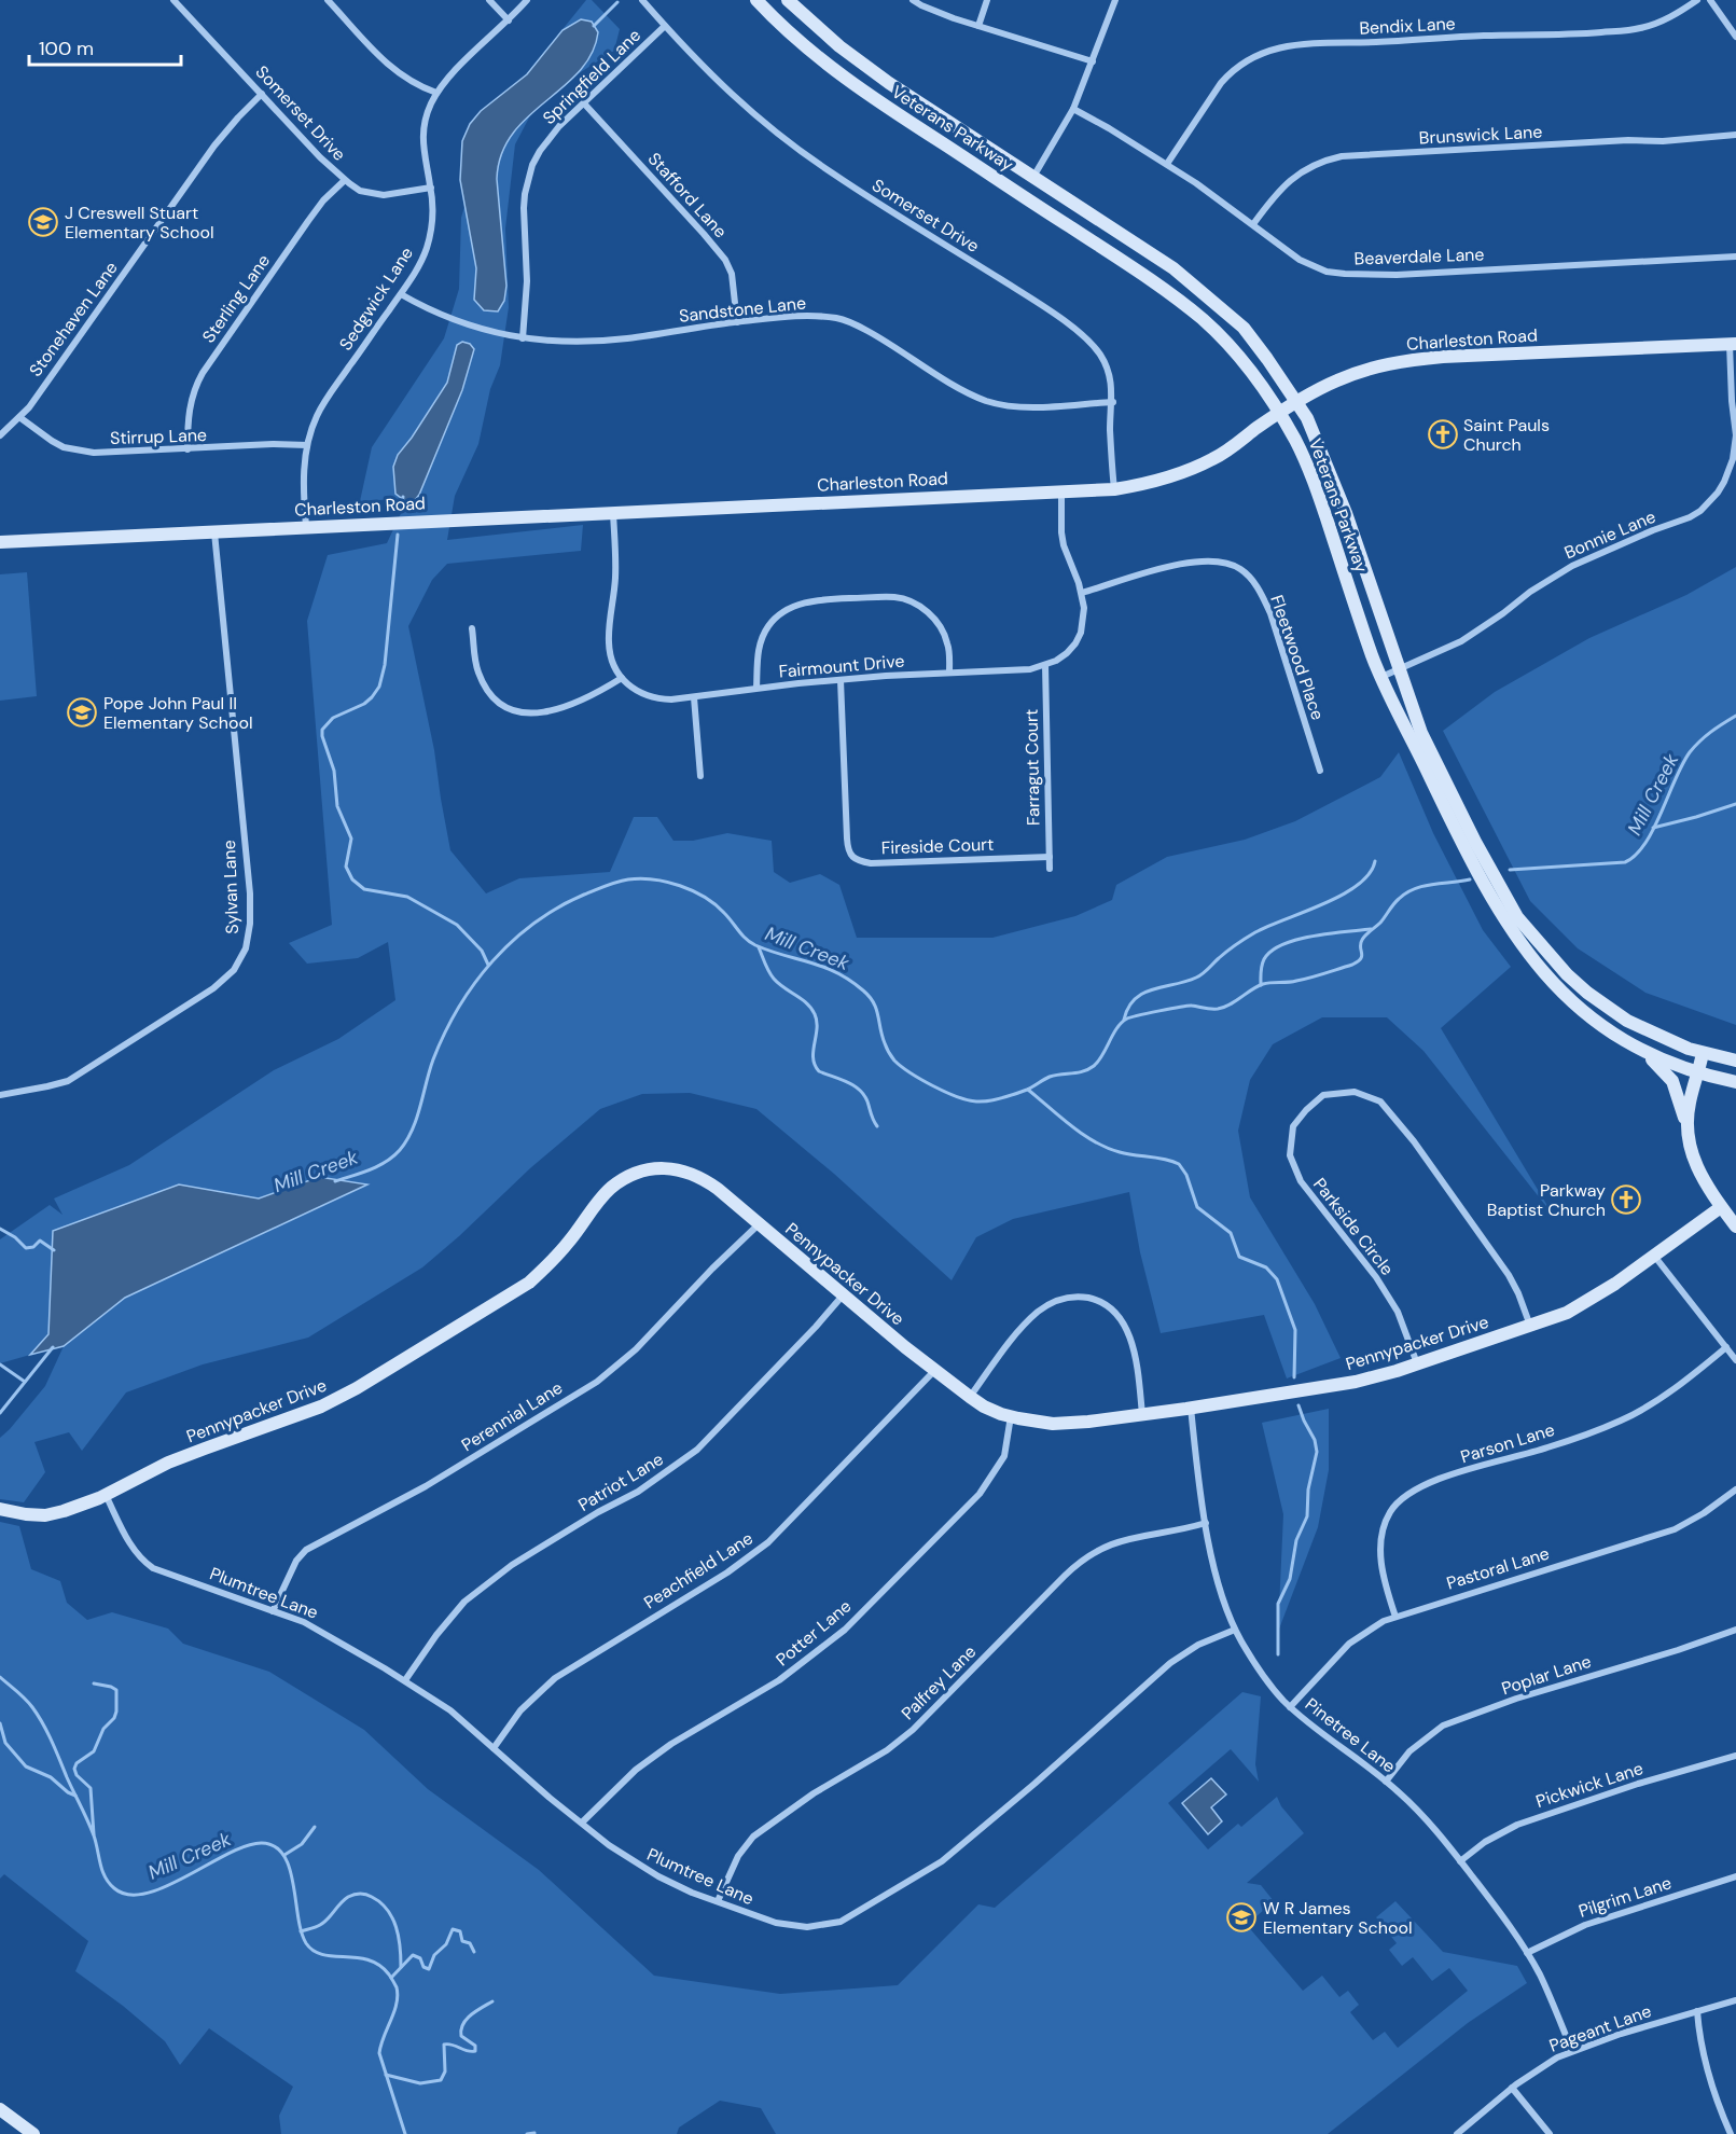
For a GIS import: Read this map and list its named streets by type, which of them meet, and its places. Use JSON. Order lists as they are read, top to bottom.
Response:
{
  "streets": {
    "street": [
      "Bendix Lane",
      "Springfield Lane",
      "Somerset Drive",
      "Veterans Parkway",
      "Brunswick Lane",
      "Stafford Lane",
      "Beaverdale Lane",
      "Sterling Lane",
      "Sedgwick Lane",
      "Sandstone Lane",
      "Stonehaven Lane",
      "Charleston Road",
      "Stirrup Lane",
      "Bonnie Lane",
      "Fleetwood Place",
      "Fairmount Drive",
      "Farragut Court",
      "Fireside Court",
      "Sylvan Lane",
      "Parkside Circle",
      "Pennypacker Drive",
      "Perennial Lane",
      "Parson Lane",
      "Patriot Lane",
      "Pastoral Lane",
      "Peachfield Lane",
      "Plumtree Lane",
      "Potter Lane",
      "Poplar Lane",
      "Palfrey Lane",
      "Pinetree Lane",
      "Pickwick Lane",
      "Pilgrim Lane",
      "Pageant Lane"
    ]
  },
  "crossings": [
    ["Bendix Lane", "Beaverdale Lane"],
    ["Springfield Lane", "Somerset Drive"],
    ["Springfield Lane", "Stafford Lane"],
    ["Springfield Lane", "Sandstone Lane"],
    ["Somerset Drive", "Sterling Lane"],
    ["Somerset Drive", "Sedgwick Lane"],
    ["Somerset Drive", "Sandstone Lane"],
    ["Somerset Drive", "Stonehaven Lane"],
    ["Somerset Drive", "Charleston Road"],
    ["Veterans Parkway", "Charleston Road"],
    ["Veterans Parkway", "Bonnie Lane"],
    ["Brunswick Lane", "Beaverdale Lane"],
    ["Stafford Lane", "Sandstone Lane"],
    ["Sterling Lane", "Stirrup Lane"],
    ["Sedgwick Lane", "Sandstone Lane"],
    ["Sedgwick Lane", "Charleston Road"],
    ["Sedgwick Lane", "Stirrup Lane"],
    ["Stonehaven Lane", "Stirrup Lane"],
    ["Charleston Road", "Bonnie Lane"],
    ["Charleston Road", "Fairmount Drive"],
    ["Charleston Road", "Sylvan Lane"],
    ["Fleetwood Place", "Fairmount Drive"],
    ["Fairmount Drive", "Farragut Court"],
    ["Fairmount Drive", "Fireside Court"],
    ["Farragut Court", "Fireside Court"],
    ["Parkside Circle", "Pennypacker Drive"],
    ["Pennypacker Drive", "Perennial Lane"],
    ["Pennypacker Drive", "Patriot Lane"],
    ["Pennypacker Drive", "Peachfield Lane"],
    ["Pennypacker Drive", "Plumtree Lane"],
    ["Pennypacker Drive", "Potter Lane"],
    ["Pennypacker Drive", "Pinetree Lane"],
    ["Perennial Lane", "Plumtree Lane"],
    ["Parson Lane", "Pastoral Lane"],
    ["Patriot Lane", "Plumtree Lane"],
    ["Pastoral Lane", "Pinetree Lane"],
    ["Peachfield Lane", "Plumtree Lane"],
    ["Plumtree Lane", "Potter Lane"],
    ["Plumtree Lane", "Palfrey Lane"],
    ["Plumtree Lane", "Pinetree Lane"],
    ["Poplar Lane", "Pinetree Lane"],
    ["Palfrey Lane", "Pinetree Lane"],
    ["Pinetree Lane", "Pickwick Lane"],
    ["Pinetree Lane", "Pilgrim Lane"],
    ["Pinetree Lane", "Pageant Lane"]
  ],
  "water": ["Mill Creek"],
  "places": {
    "school or university": ["J Creswell Stuart Elementary School", "Pope John Paul II Elementary School", "W R James Elementary School"],
    "church": ["Saint Pauls Church", "Parkway Baptist Church"]
  },
  "scale_bar": "100 m"
}
